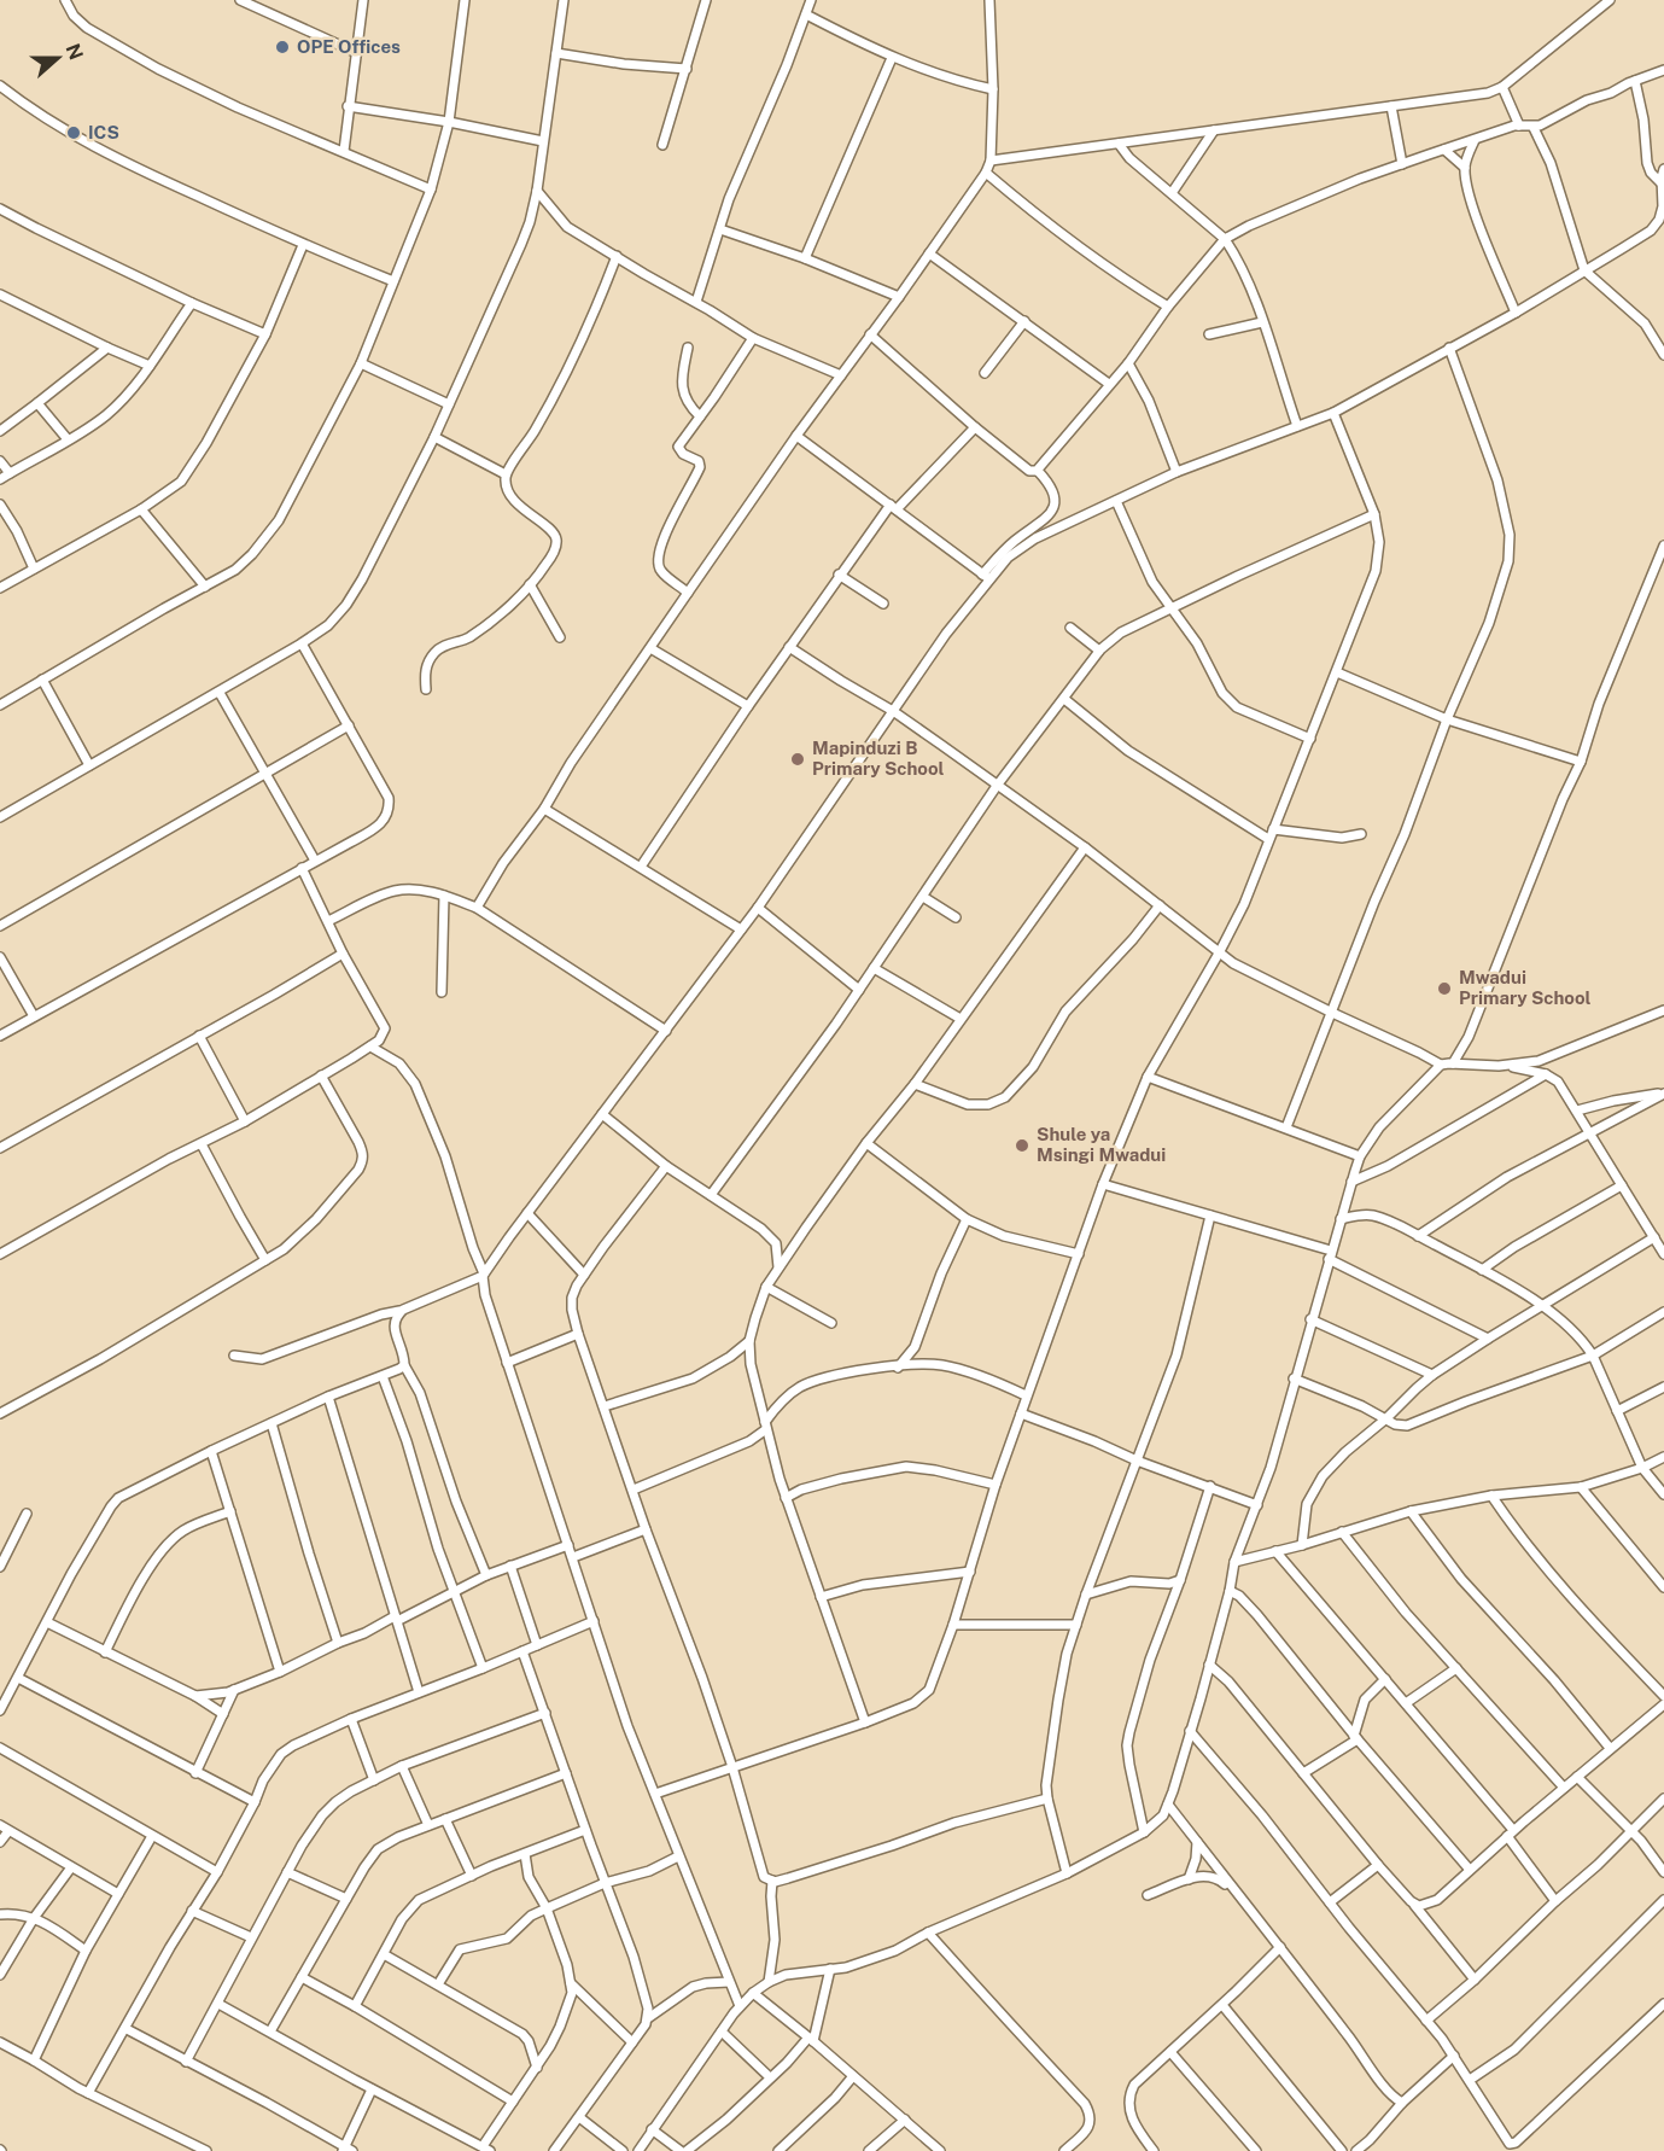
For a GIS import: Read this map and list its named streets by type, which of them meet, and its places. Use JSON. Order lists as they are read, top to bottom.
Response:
{
  "places": [
    "OPE Offices",
    "ICS",
    "Mapinduzi B Primary School",
    "Mwadui Primary School",
    "Shule ya Msingi Mwadui"
  ],
  "north": "right"
}
